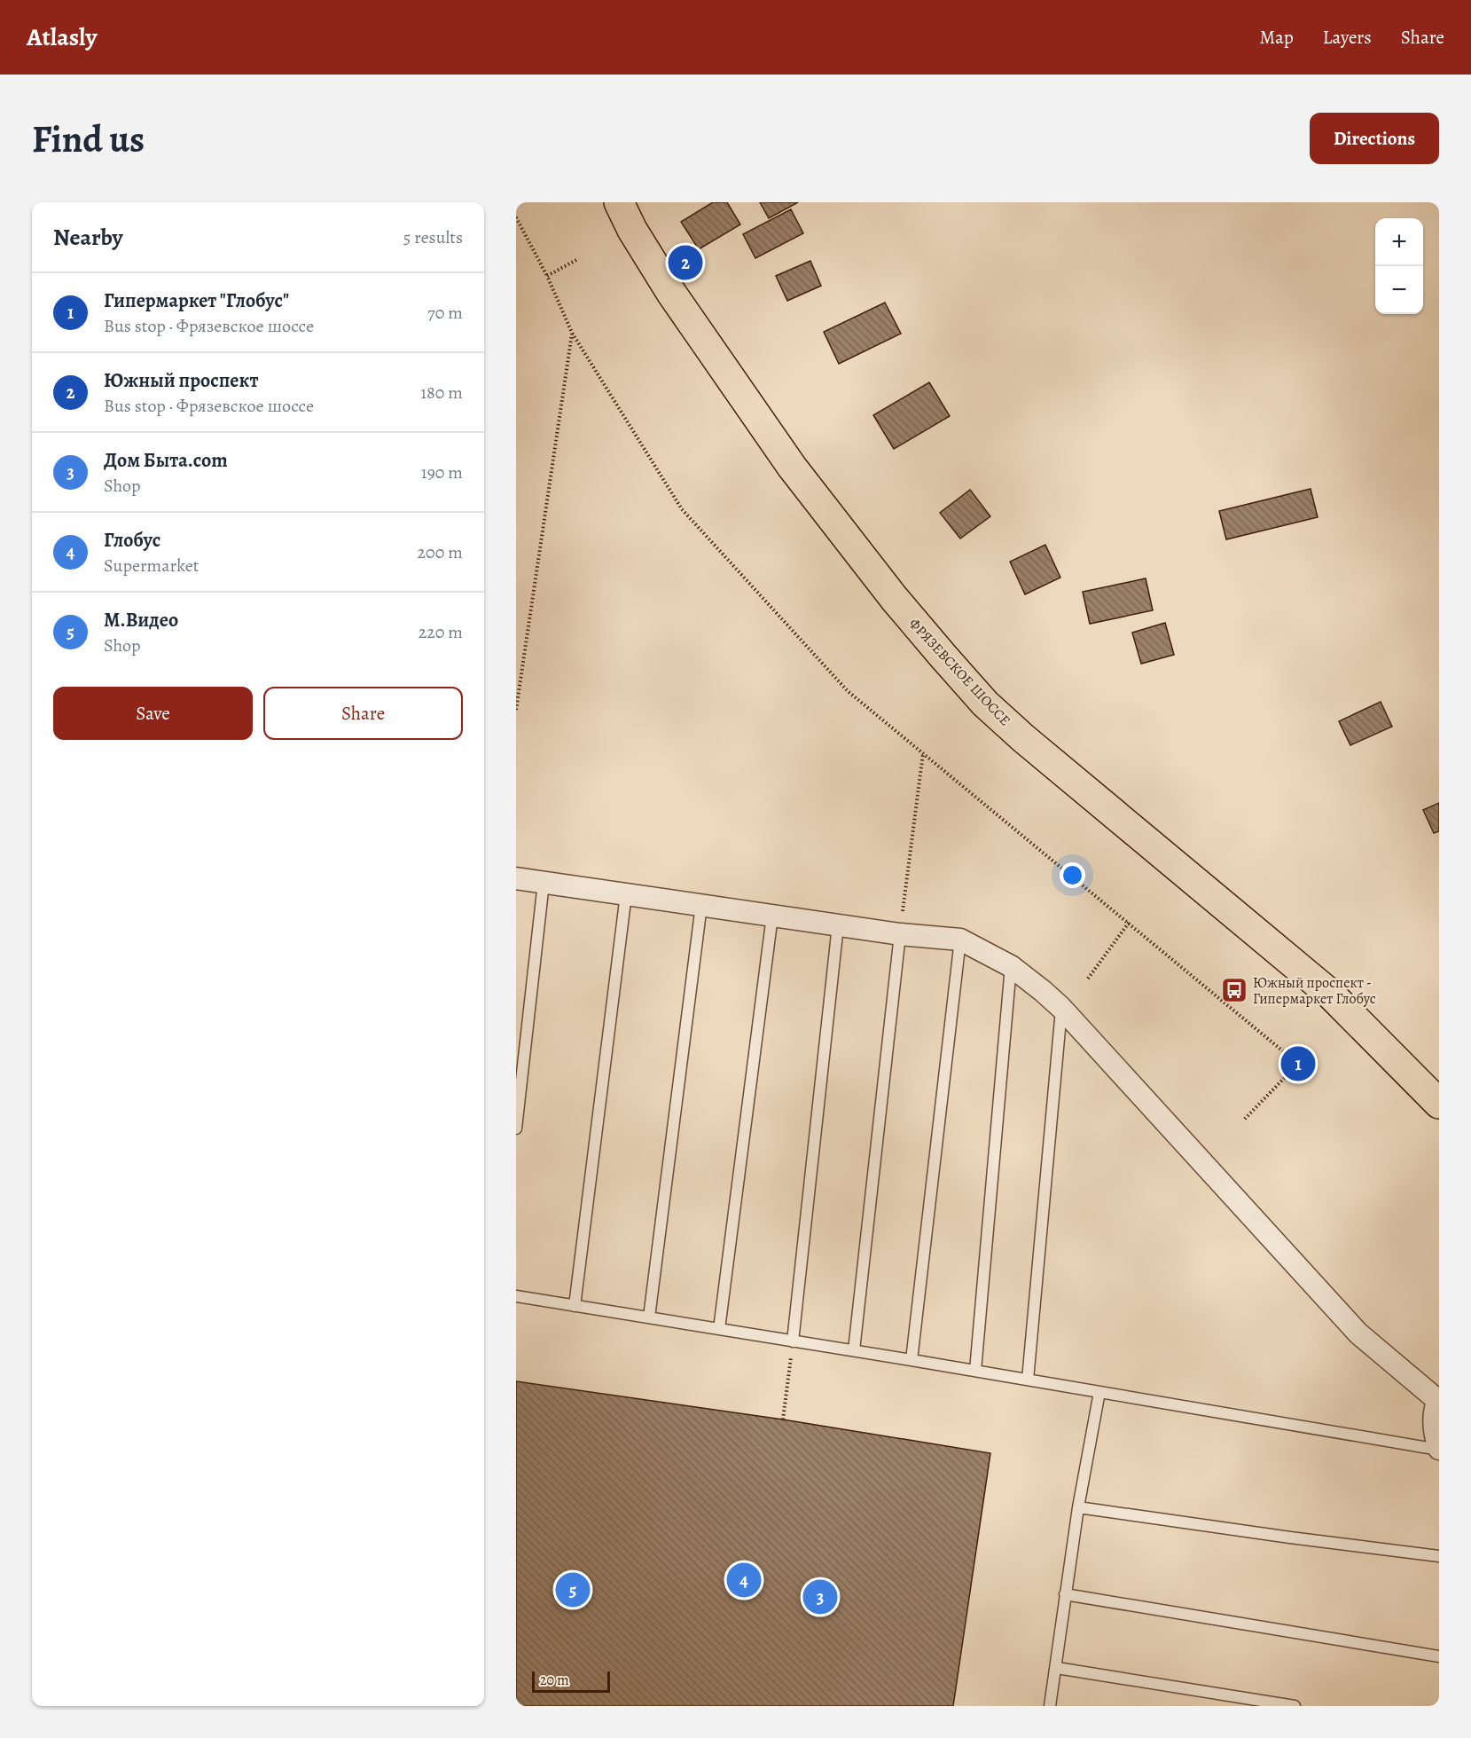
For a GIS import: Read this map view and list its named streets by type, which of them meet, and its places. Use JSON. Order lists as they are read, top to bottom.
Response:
{
  "streets": {
    "highway": ["ФРЯЗЕВСКОЕ ШОССЕ"]
  },
  "places": {
    "bus stop": ["Южный проспект - Гипермаркет Глобус"]
  },
  "scale_bar": "20 m",
  "page": {
    "header": "Atlasly",
    "nav": ["Map", "Layers", "Share"],
    "buttons": [
      "Directions",
      ["Save", "Share"]
    ],
    "title": "Find us",
    "heading": ["Nearby", "5 results"],
    "map_buttons": ["+", "−"],
    "pins": [
      "2",
      "1",
      "4",
      "5",
      "3"
    ],
    "list": [
      {
        "mark": "1",
        "name": "Гипермаркет \"Глобус\"",
        "note": "Bus stop · Фрязевское шоссе",
        "value": "70 m"
      },
      {
        "mark": "2",
        "name": "Южный проспект",
        "note": "Bus stop · Фрязевское шоссе",
        "value": "180 m"
      },
      {
        "mark": "3",
        "name": "Дом Быта.com",
        "note": "Shop",
        "value": "190 m"
      },
      {
        "mark": "4",
        "name": "Глобус",
        "note": "Supermarket",
        "value": "200 m"
      },
      {
        "mark": "5",
        "name": "М.Видео",
        "note": "Shop",
        "value": "220 m"
      }
    ],
    "scale": "20 m"
  }
}
